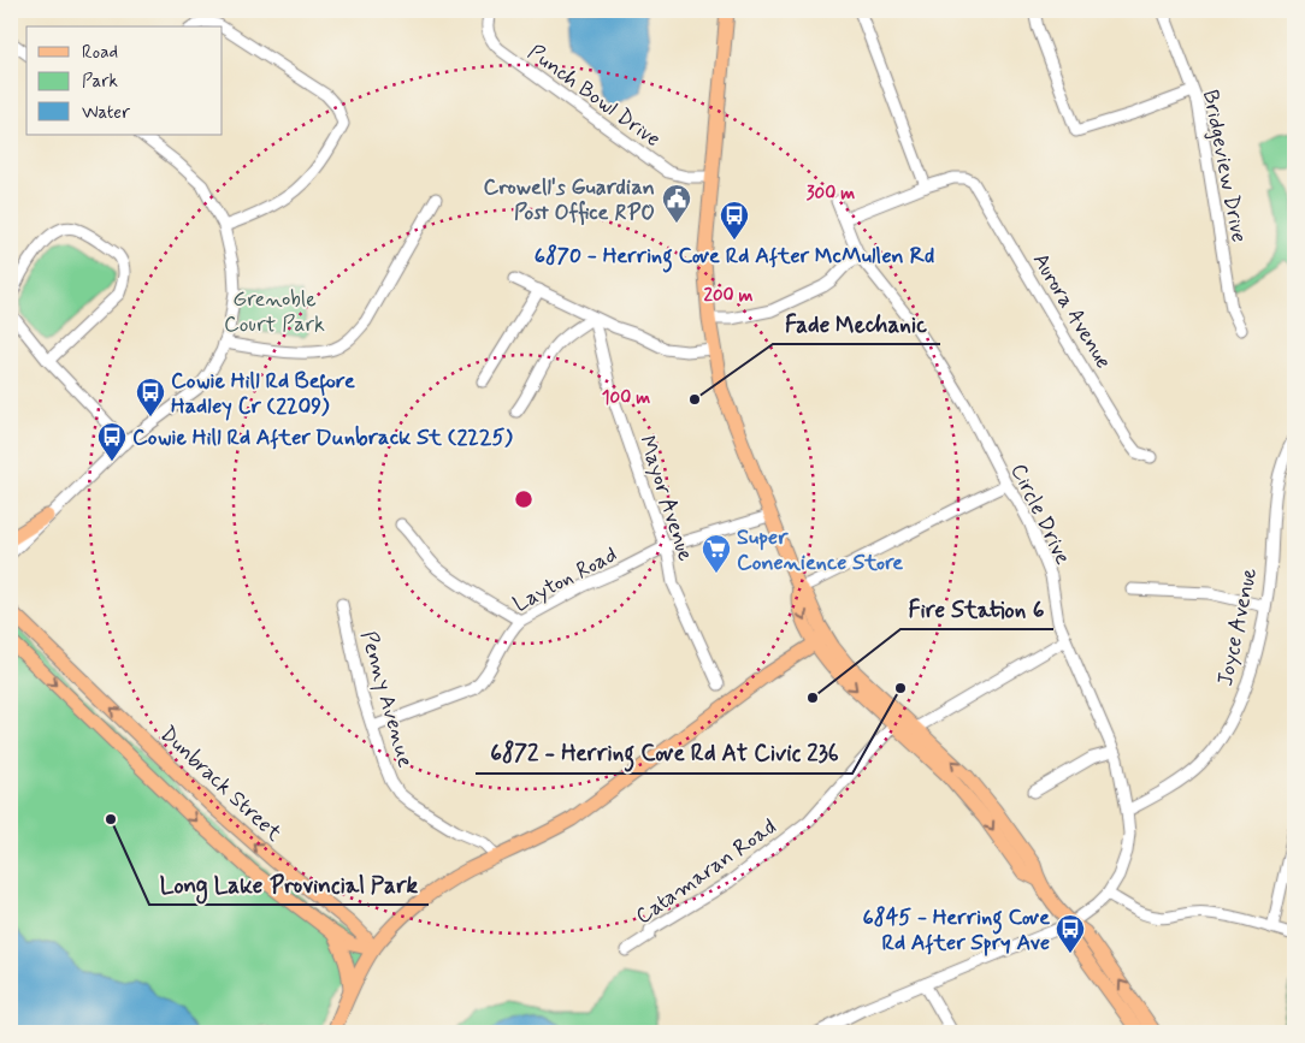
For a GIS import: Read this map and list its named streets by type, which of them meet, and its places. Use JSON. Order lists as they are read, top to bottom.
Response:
{
  "streets": {
    "main road": ["Dunbrack Street"],
    "street": [
      "Punch Bowl Drive",
      "Bridgeview Drive",
      "Aurora Avenue",
      "Mayor Avenue",
      "Circle Drive",
      "Layton Road",
      "Joyce Avenue",
      "Penny Avenue",
      "Catamaran Road"
    ]
  },
  "crossings": [
    ["Mayor Avenue", "Layton Road"],
    ["Circle Drive", "Joyce Avenue"],
    ["Layton Road", "Penny Avenue"]
  ],
  "parks": ["Grenoble Court Park"],
  "places": {
    "public building": ["Crowell's Guardian Post Office RPO"],
    "bus stop": [
      "6870 - Herring Cove Rd After McMullen Rd",
      "Cowie Hill Rd Before Hadley Cr (2209)",
      "Cowie Hill Rd After Dunbrack St (2225)",
      "6845 - Herring Cove Rd After Spry Ave"
    ],
    "other": [
      "Fade Mechanic",
      "6872 - Herring Cove Rd At Civic 236",
      "Fire Station 6",
      "Long Lake Provincial Park"
    ],
    "supermarket": ["Super Conenience Store"]
  },
  "legend": ["Road", "Park", "Water"],
  "rings": ["300 m", "200 m", "100 m"]
}
